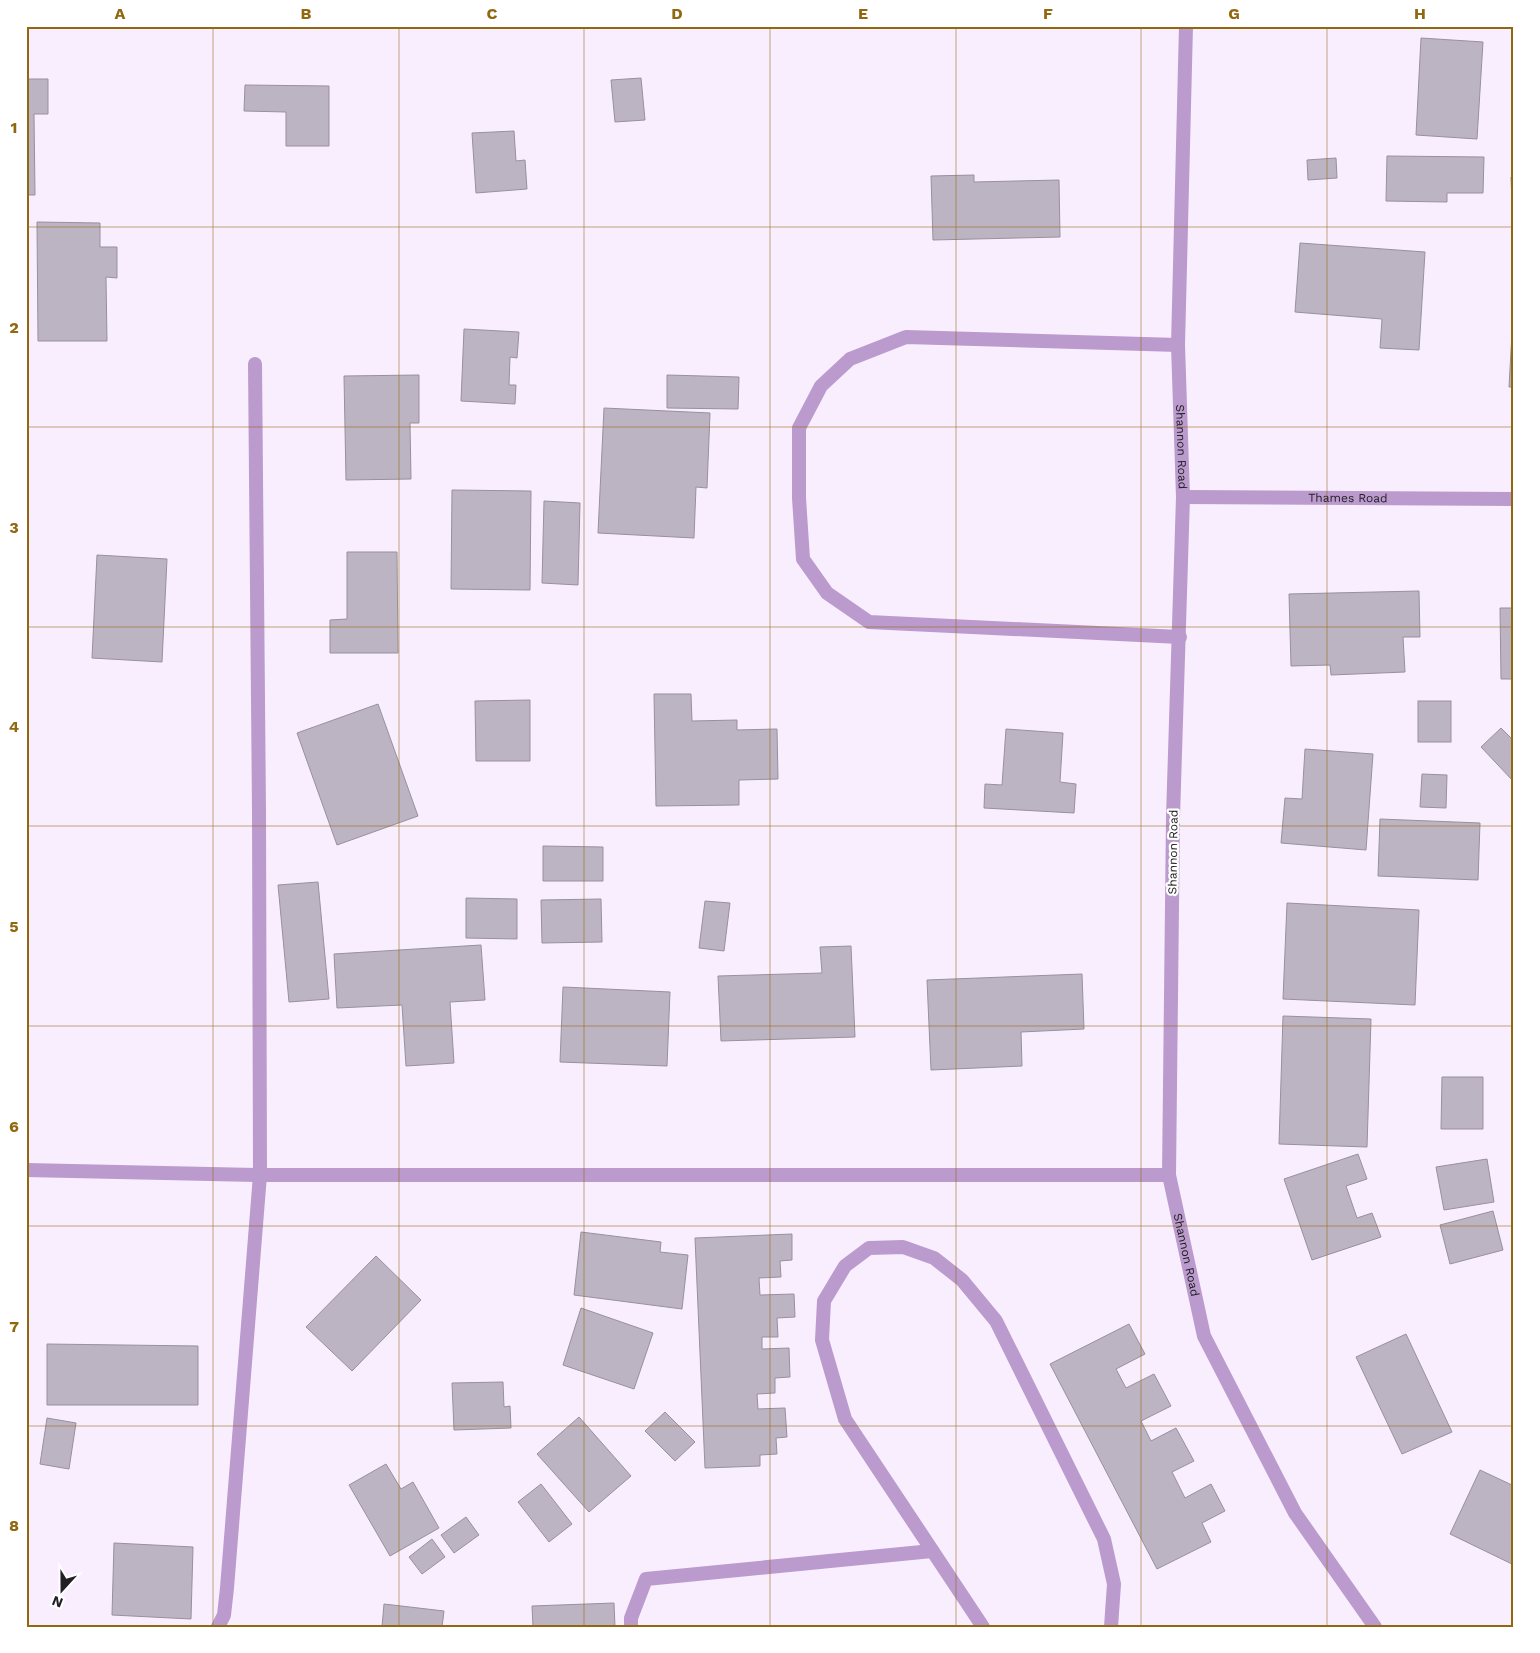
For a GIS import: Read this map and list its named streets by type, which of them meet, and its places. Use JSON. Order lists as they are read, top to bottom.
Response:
{
  "streets": {
    "street": ["Shannon Road", "Thames Road"]
  },
  "crossings": [
    ["Shannon Road", "Thames Road"]
  ],
  "north": "bottom",
  "grid": {
    "columns": [
      "A",
      "B",
      "C",
      "D",
      "E",
      "F",
      "G",
      "H"
    ],
    "rows": [
      "1",
      "2",
      "3",
      "4",
      "5",
      "6",
      "7",
      "8"
    ]
  }
}
